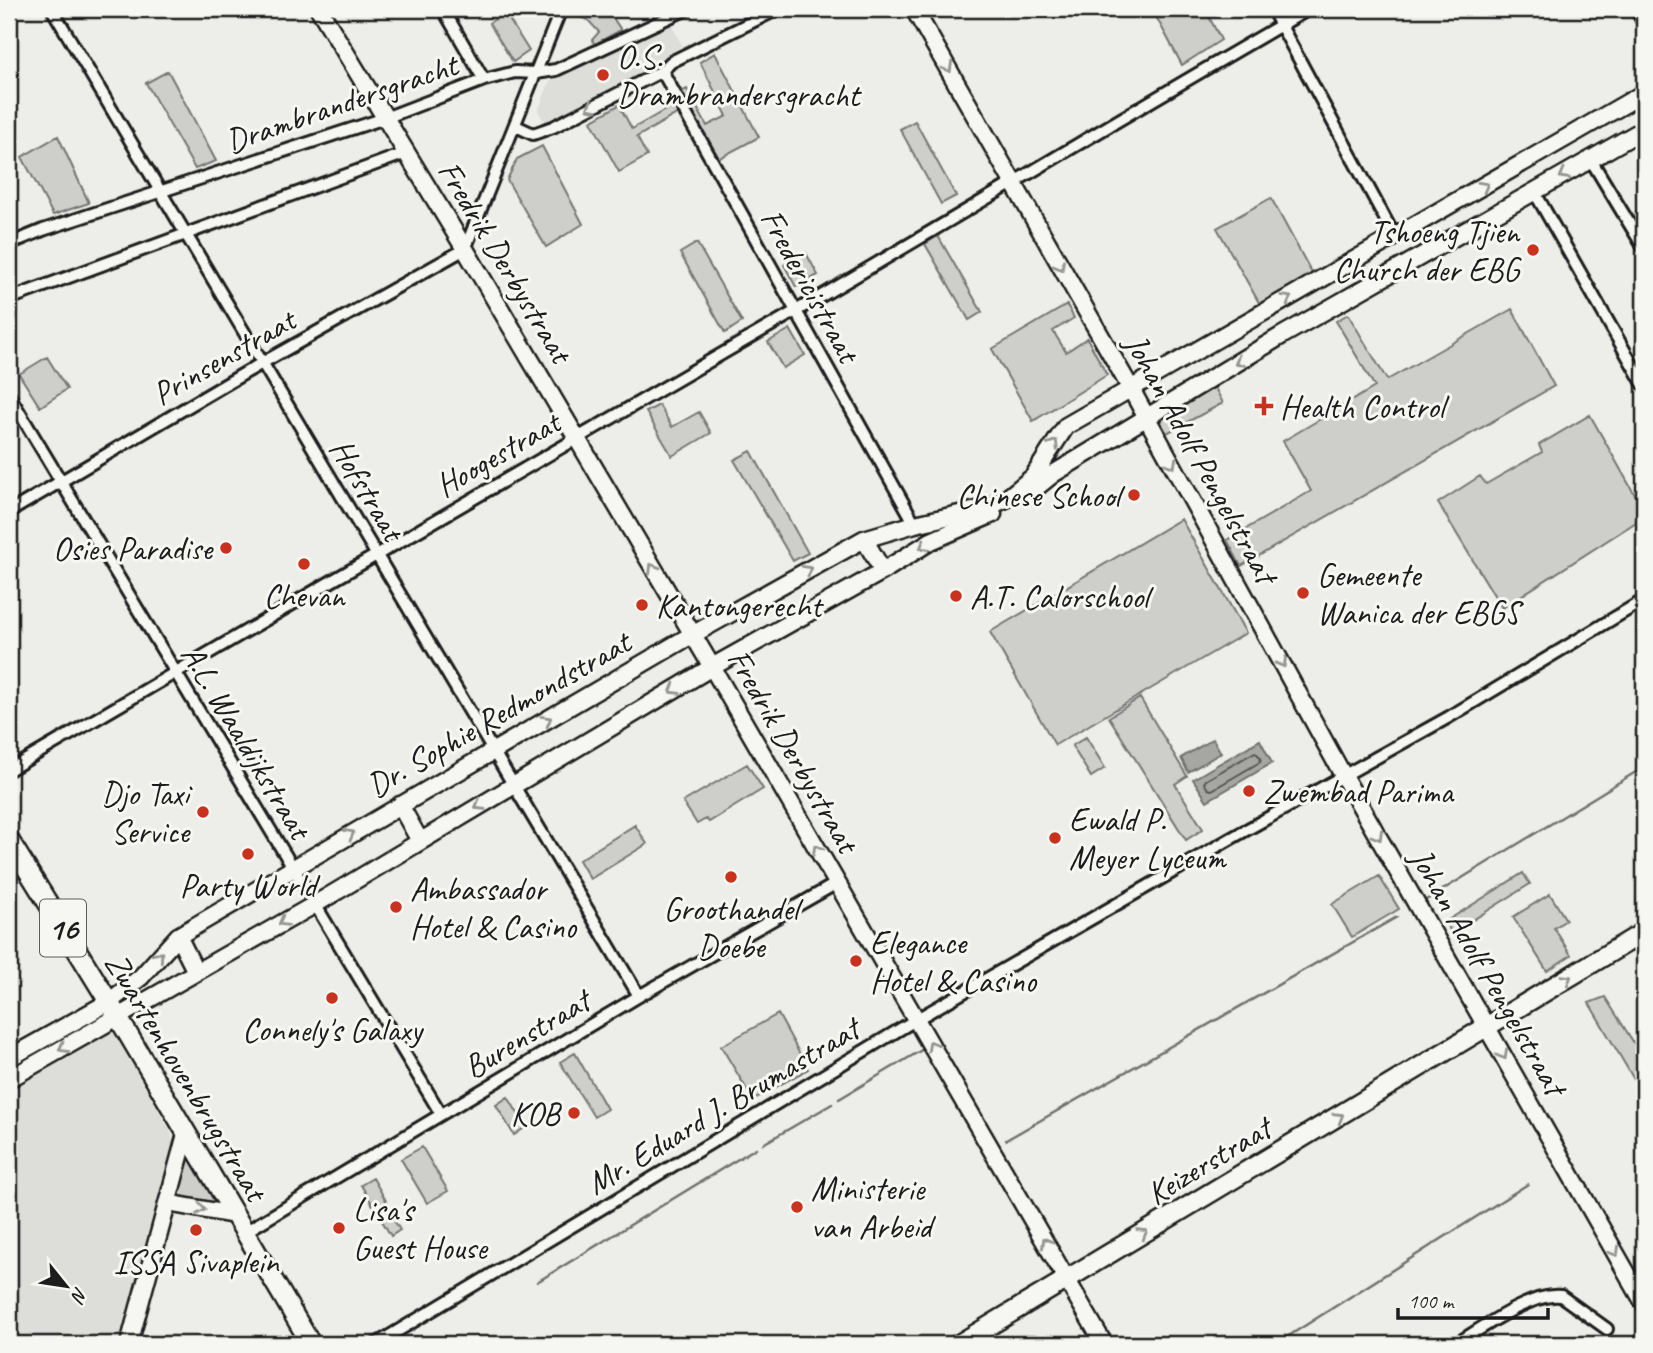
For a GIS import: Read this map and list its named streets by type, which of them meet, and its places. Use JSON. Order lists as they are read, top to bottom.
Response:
{
  "streets": {
    "main road": ["16", "Zwartenhovenbrugstraat", "Keizerstraat"],
    "street": [
      "Drambrandersgracht",
      "Fredrik Derbystraat",
      "Fredericistraat",
      "Prinsenstraat",
      "Hoogestraat",
      "Johan Adolf Pengelstraat",
      "Hofstraat",
      "Dr. Sophie Redmondstraat",
      "A.L. Waaldijkstraat",
      "Burenstraat",
      "Mr. Eduard J. Brumastraat"
    ]
  },
  "crossings": [
    ["Drambrandersgracht", "Fredrik Derbystraat"],
    ["Drambrandersgracht", "Hofstraat"],
    ["Fredrik Derbystraat", "Prinsenstraat"],
    ["Fredrik Derbystraat", "Hoogestraat"],
    ["Fredrik Derbystraat", "Dr. Sophie Redmondstraat"],
    ["Fredrik Derbystraat", "Burenstraat"],
    ["Fredrik Derbystraat", "Mr. Eduard J. Brumastraat"],
    ["Fredrik Derbystraat", "Keizerstraat"],
    ["Fredericistraat", "Hoogestraat"],
    ["Fredericistraat", "Dr. Sophie Redmondstraat"],
    ["Prinsenstraat", "Hofstraat"],
    ["Prinsenstraat", "A.L. Waaldijkstraat"],
    ["Hoogestraat", "Johan Adolf Pengelstraat"],
    ["Hoogestraat", "Hofstraat"],
    ["Hoogestraat", "A.L. Waaldijkstraat"],
    ["Johan Adolf Pengelstraat", "Dr. Sophie Redmondstraat"],
    ["Johan Adolf Pengelstraat", "Mr. Eduard J. Brumastraat"],
    ["Johan Adolf Pengelstraat", "Keizerstraat"],
    ["Hofstraat", "Dr. Sophie Redmondstraat"],
    ["Hofstraat", "Burenstraat"],
    ["Dr. Sophie Redmondstraat", "A.L. Waaldijkstraat"],
    ["Dr. Sophie Redmondstraat", "Zwartenhovenbrugstraat"],
    ["A.L. Waaldijkstraat", "Burenstraat"],
    ["Burenstraat", "Zwartenhovenbrugstraat"]
  ],
  "one_way": ["Fredrik Derbystraat", "Johan Adolf Pengelstraat", "Keizerstraat"],
  "places": {
    "other": [
      "O.S. Drambrandersgracht",
      "Tshoeng Tjien Church der EBG",
      "Chinese School",
      "Osies Paradise",
      "Chevan",
      "Gemeente Wanica der EBGS",
      "A.T. Calorschool",
      "Kantongerecht",
      "Zwembad Parima",
      "Djo Taxi Service",
      "Ewald P. Meyer Lyceum",
      "Party World",
      "Groothandel Doebe",
      "Ambassador Hotel & Casino",
      "Elegance Hotel & Casino",
      "Connely's Galaxy",
      "KOB",
      "Ministerie van Arbeid",
      "Lisa's Guest House",
      "ISSA Sivaplein"
    ],
    "health": ["Health Control"]
  },
  "scale_bar": "100 m",
  "north": "bottom right"
}
